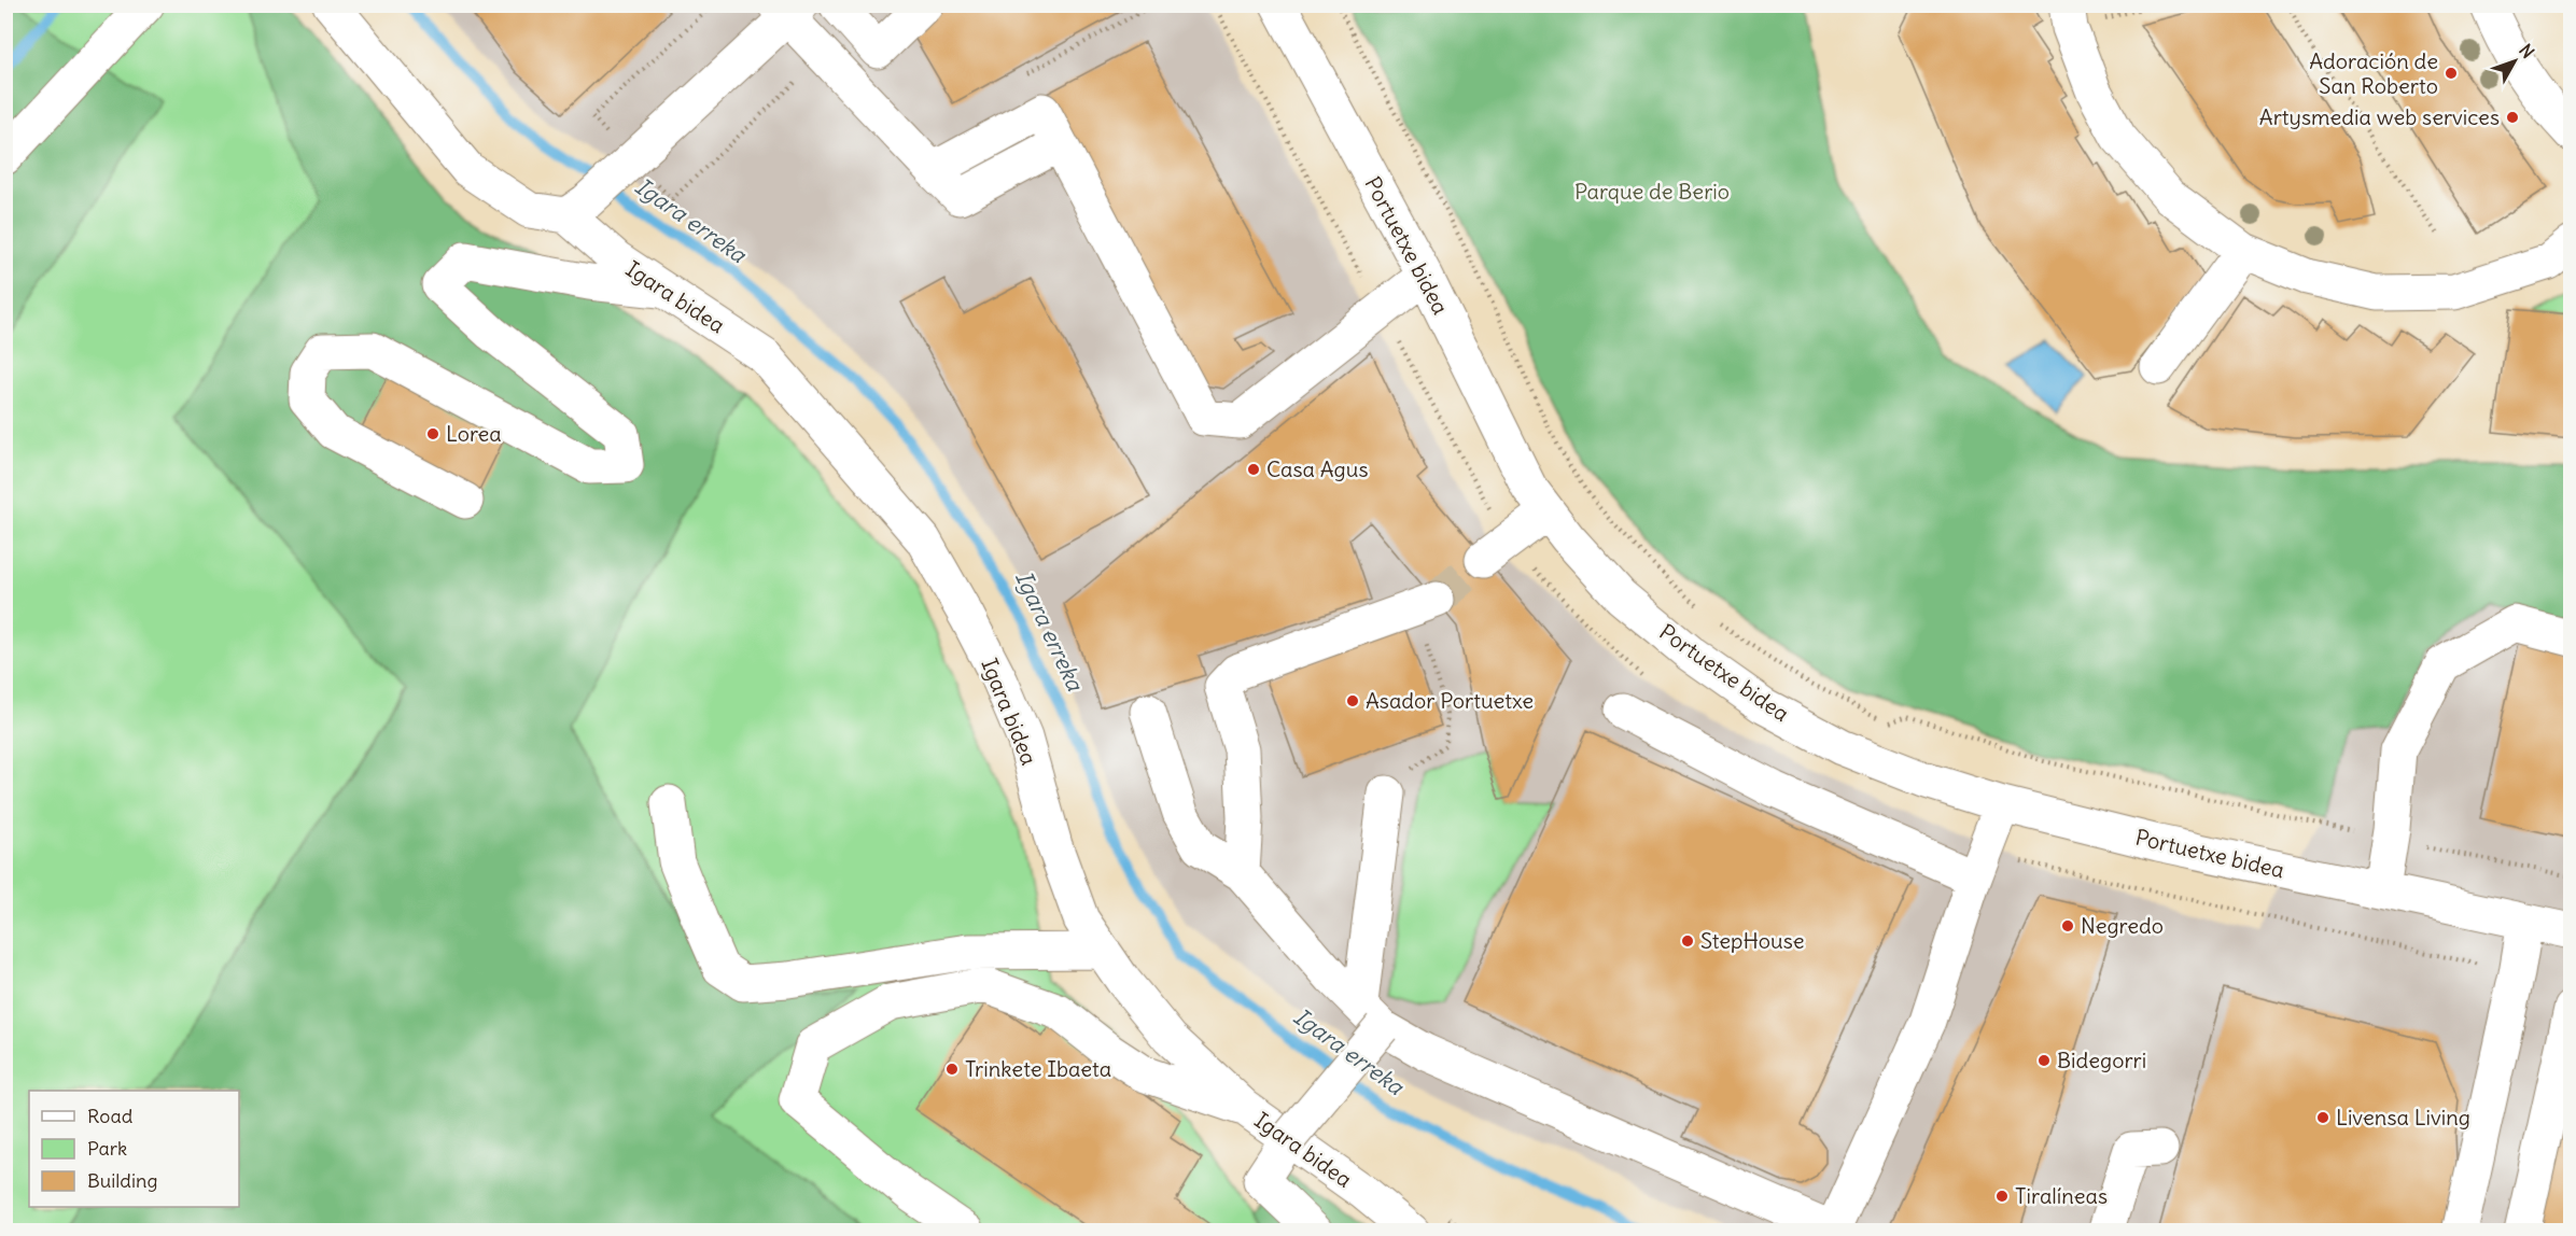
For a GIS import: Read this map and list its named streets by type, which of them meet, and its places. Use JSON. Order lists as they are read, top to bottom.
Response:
{
  "streets": {
    "street": ["Portuetxe bidea", "Igara bidea"]
  },
  "water": ["Igara erreka"],
  "parks": ["Parque de Berio"],
  "places": [
    "Adoración de San Roberto",
    "Artysmedia web services",
    "Lorea",
    "Casa Agus",
    "Asador Portuetxe",
    "Negredo",
    "StepHouse",
    "Bidegorri",
    "Trinkete Ibaeta",
    "Livensa Living",
    "Tiralíneas"
  ],
  "legend": ["Road", "Park", "Building"],
  "north": "top right"
}
